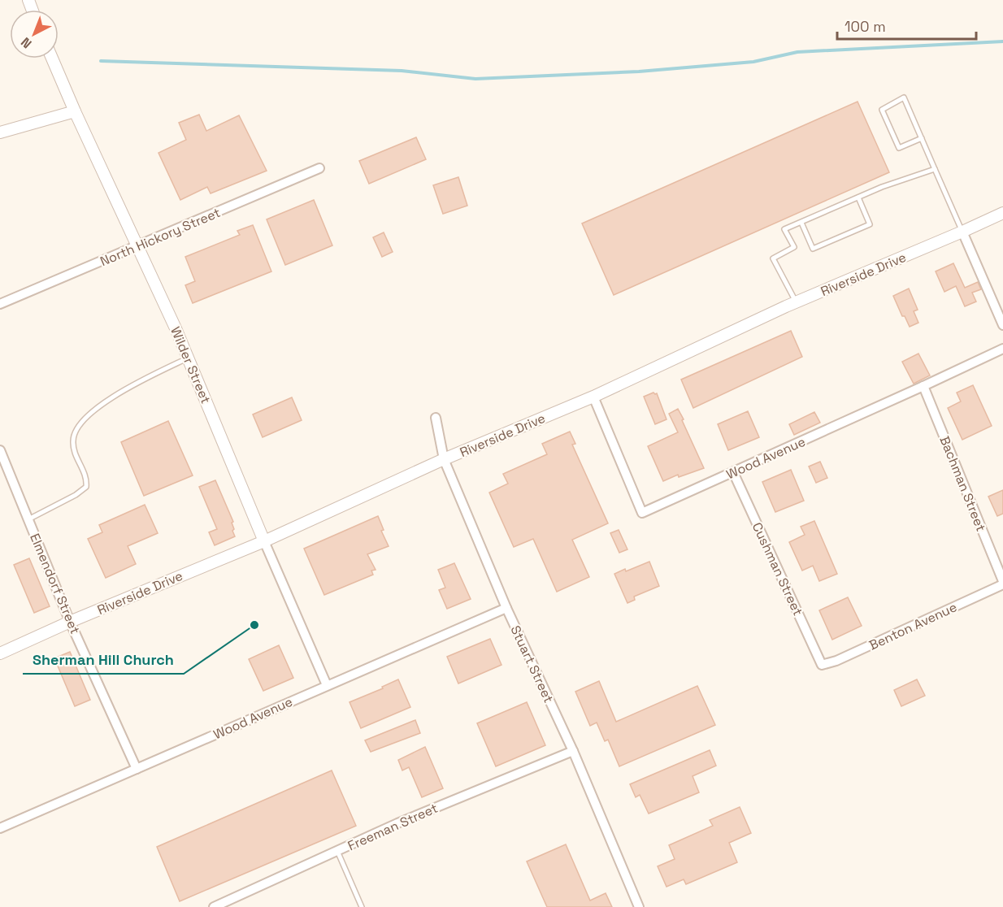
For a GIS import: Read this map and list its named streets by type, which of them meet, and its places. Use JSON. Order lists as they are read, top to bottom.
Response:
{
  "streets": {
    "street": [
      "North Hickory Street",
      "Riverside Drive",
      "Wilder Street",
      "Wood Avenue",
      "Bachman Street",
      "Cushman Street",
      "Elmendorf Street",
      "Benton Avenue",
      "Stuart Street",
      "Freeman Street"
    ]
  },
  "crossings": [
    ["North Hickory Street", "Wilder Street"],
    ["Riverside Drive", "Wilder Street"],
    ["Riverside Drive", "Wood Avenue"],
    ["Riverside Drive", "Elmendorf Street"],
    ["Riverside Drive", "Stuart Street"],
    ["Wilder Street", "Wood Avenue"],
    ["Wood Avenue", "Bachman Street"],
    ["Wood Avenue", "Cushman Street"],
    ["Wood Avenue", "Elmendorf Street"],
    ["Wood Avenue", "Stuart Street"],
    ["Bachman Street", "Benton Avenue"],
    ["Cushman Street", "Benton Avenue"],
    ["Stuart Street", "Freeman Street"]
  ],
  "places": ["Sherman Hill Church"],
  "scale_bar": "100 m",
  "north": "bottom left"
}
